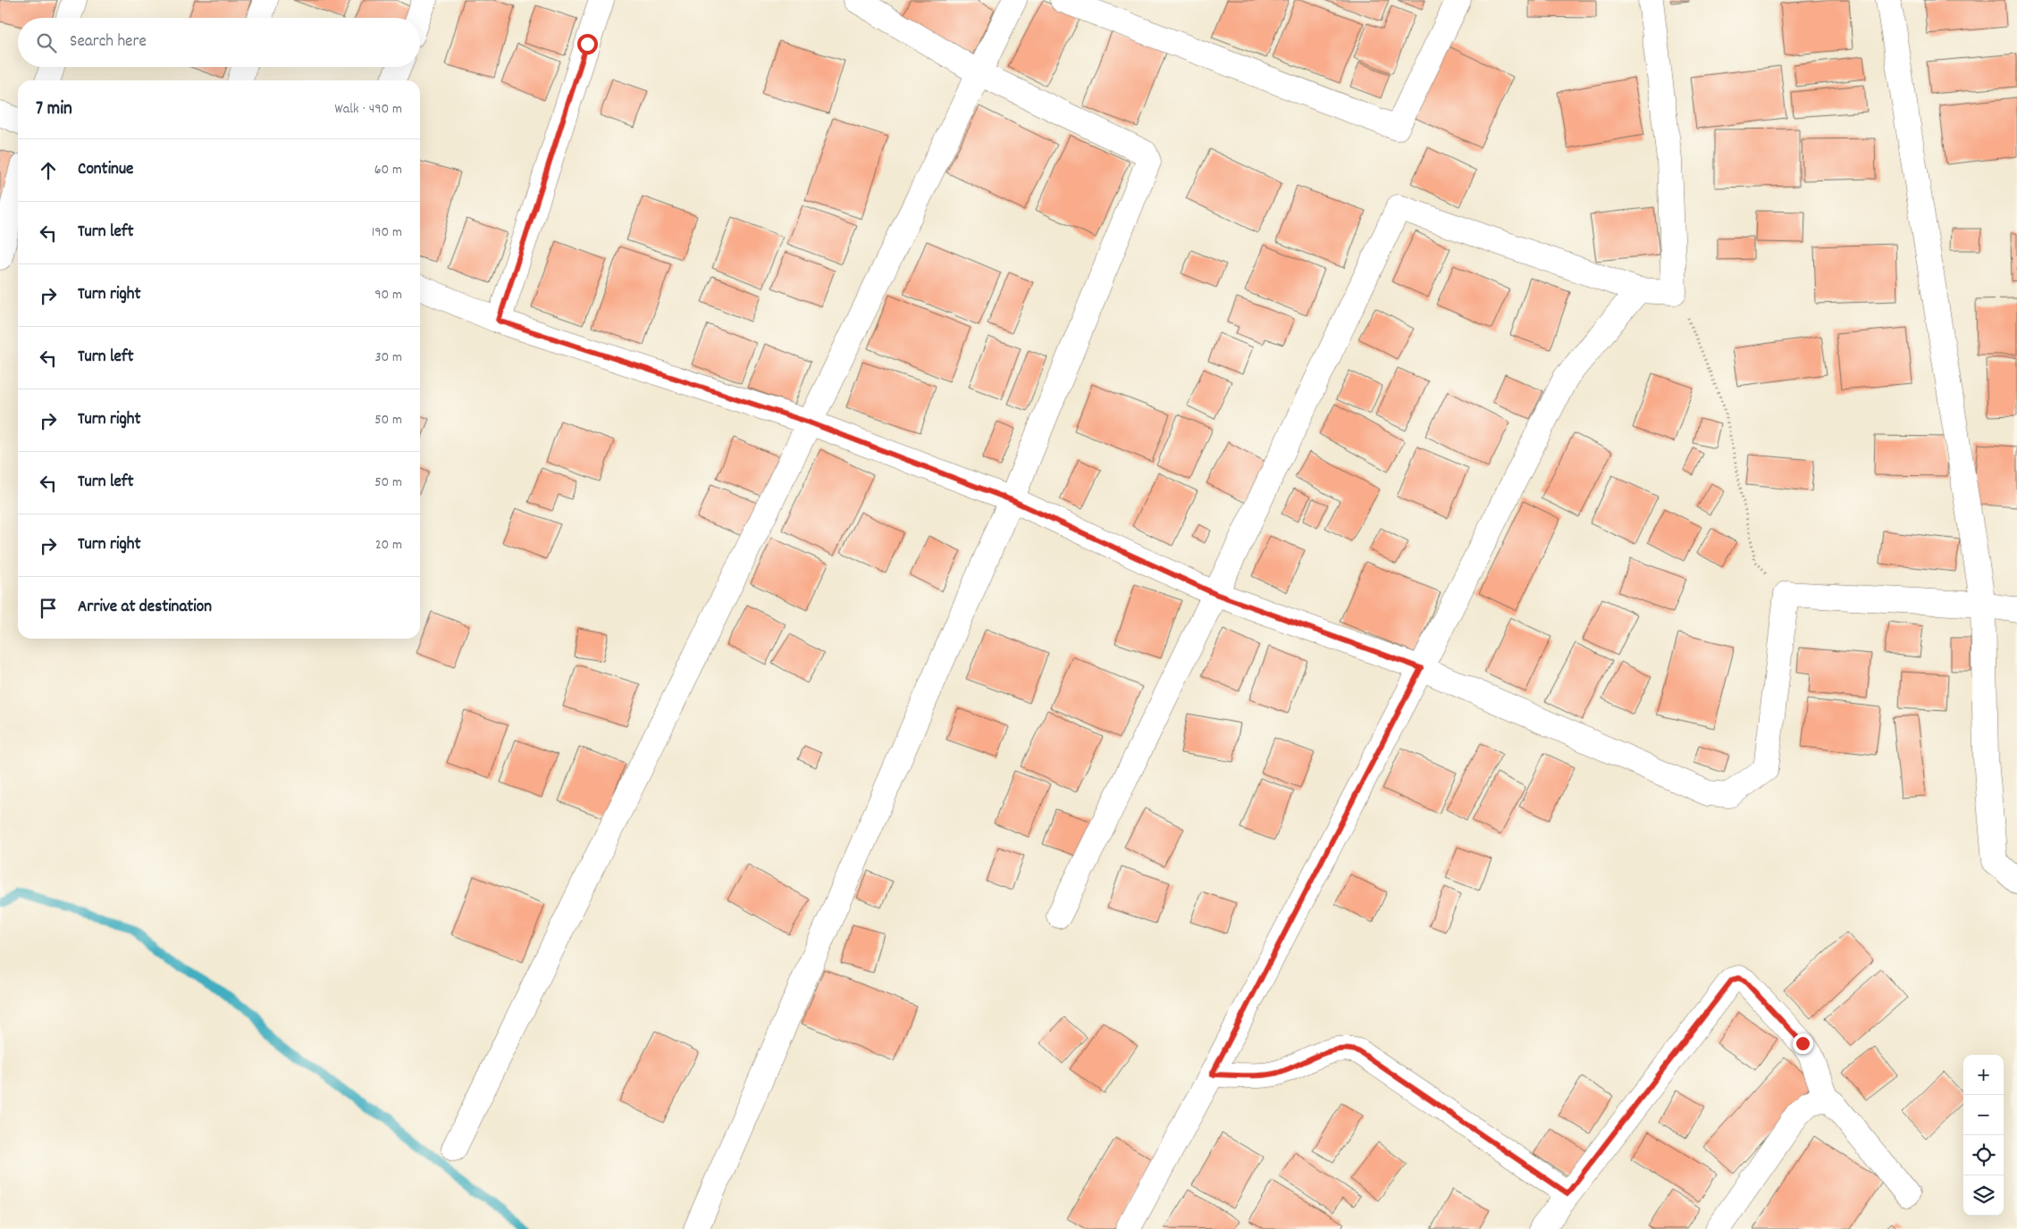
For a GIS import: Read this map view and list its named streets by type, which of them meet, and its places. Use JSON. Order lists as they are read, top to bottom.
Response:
{
  "page": {
    "search": "Search here",
    "heading": ["7 min", "Walk · 490 m"],
    "list": [
      ["Continue", "60 m"],
      ["Turn left", "190 m"],
      ["Turn right", "90 m"],
      ["Turn left", "30 m"],
      ["Turn right", "50 m"],
      ["Turn left", "50 m"],
      ["Turn right", "20 m"],
      "Arrive at destination"
    ],
    "map_buttons": ["+", "−"]
  }
}
